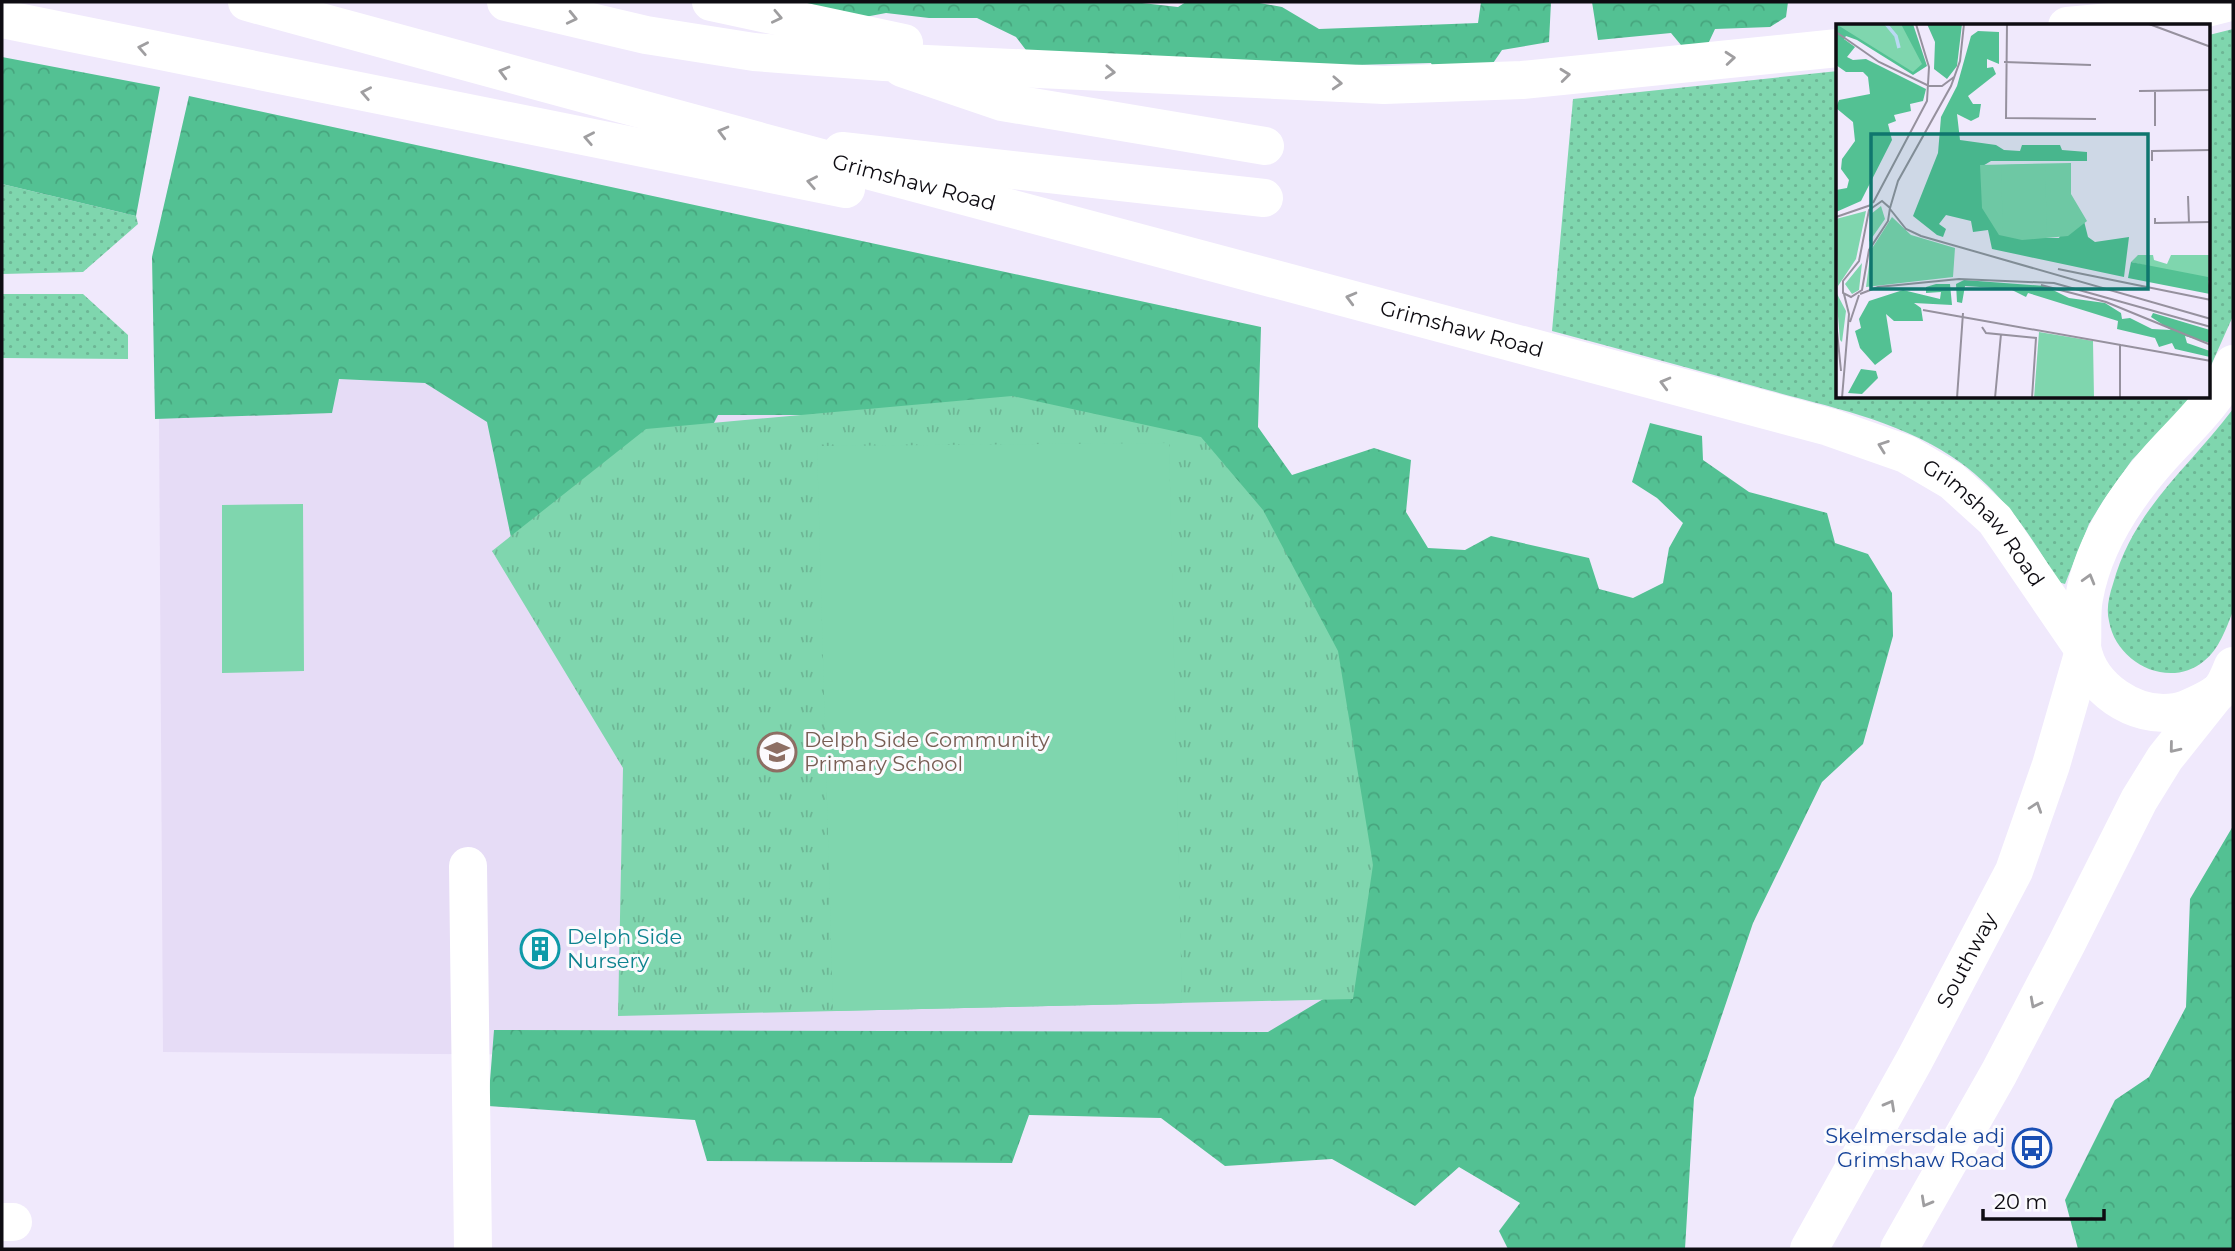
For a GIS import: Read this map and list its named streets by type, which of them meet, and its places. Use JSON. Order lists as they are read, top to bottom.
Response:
{
  "streets": {
    "main road": ["Grimshaw Road", "Southway"]
  },
  "crossings": [
    ["Grimshaw Road", "Southway"]
  ],
  "places": {
    "school or university": ["Delph Side Community Primary School"],
    "building": ["Delph Side Nursery"],
    "bus stop": ["Skelmersdale adj Grimshaw Road"]
  },
  "scale_bar": "20 m"
}
